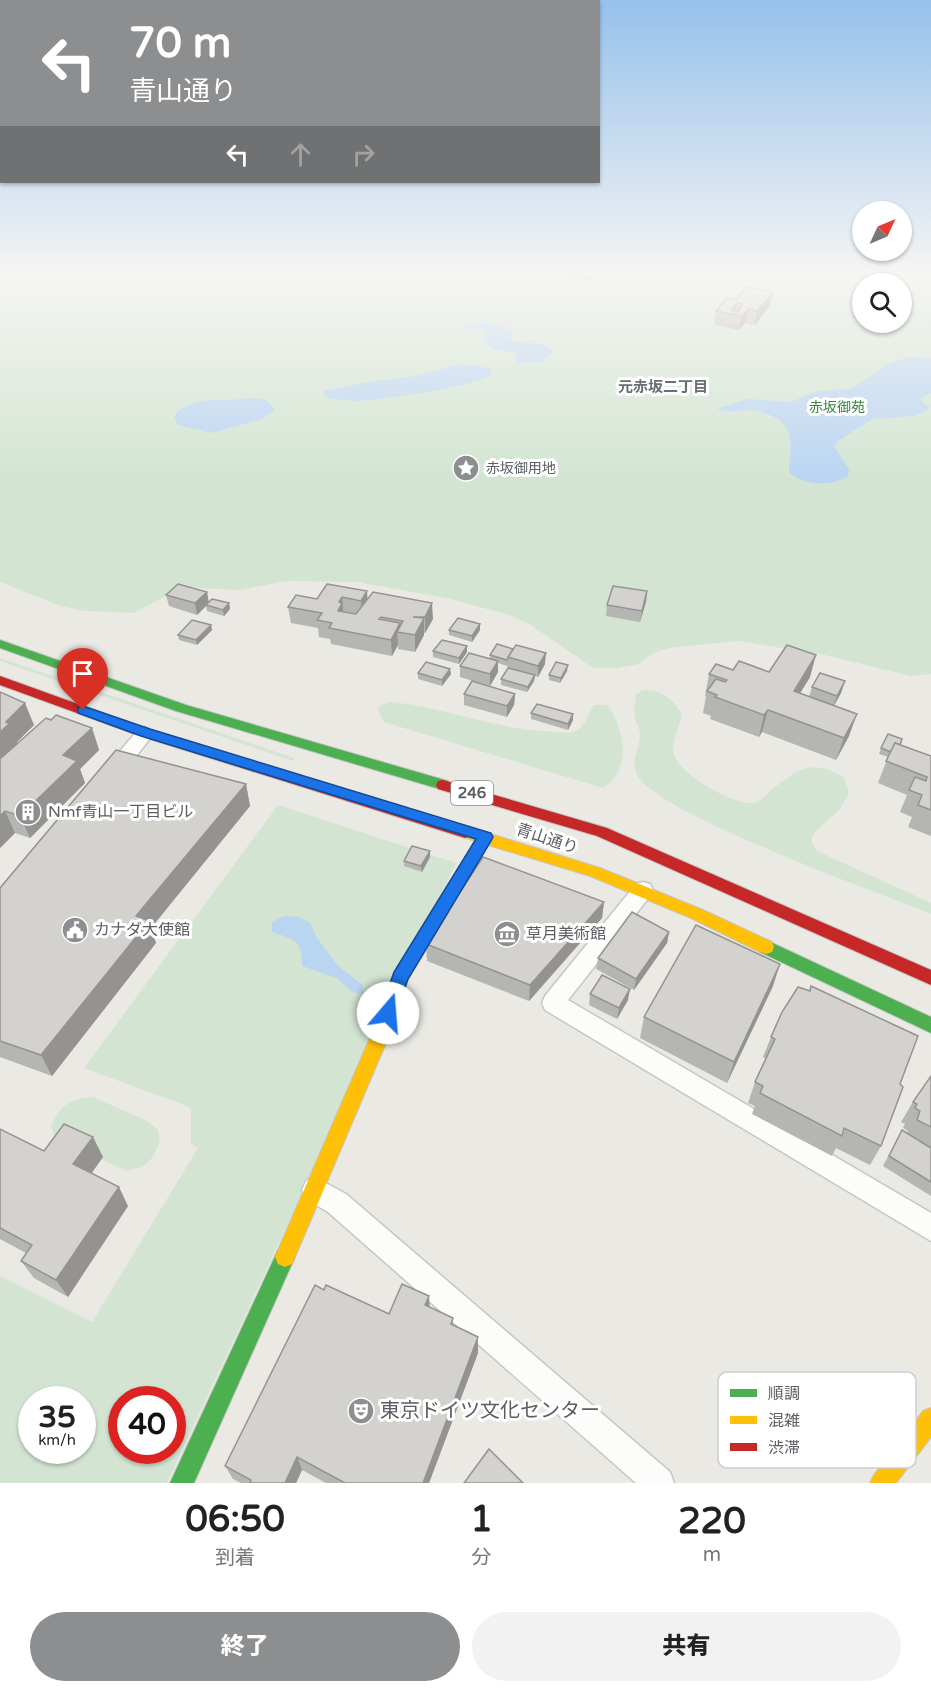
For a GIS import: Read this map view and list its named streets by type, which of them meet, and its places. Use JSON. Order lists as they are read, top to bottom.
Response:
{
  "streets": {
    "main road": ["246", "青山通り"]
  },
  "districts": ["元赤坂二丁目"],
  "parks": ["赤坂御苑"],
  "places": {
    "place": ["赤坂御用地"],
    "building": ["Nmf青山一丁目ビル"],
    "public building": ["カナダ大使館"],
    "museum": ["草月美術館"],
    "theatre": ["東京ドイツ文化センター"]
  },
  "legend": ["順調", "混雑", "渋滞"],
  "north": "top right",
  "page": {
    "turn": ["70 m", "青山通り"],
    "speed": "35 km/h",
    "limit": "40",
    "eta": [
      "06:50",
      "到着",
      "1",
      "分",
      "220",
      "m"
    ],
    "buttons": ["終了", "共有"]
  }
}
